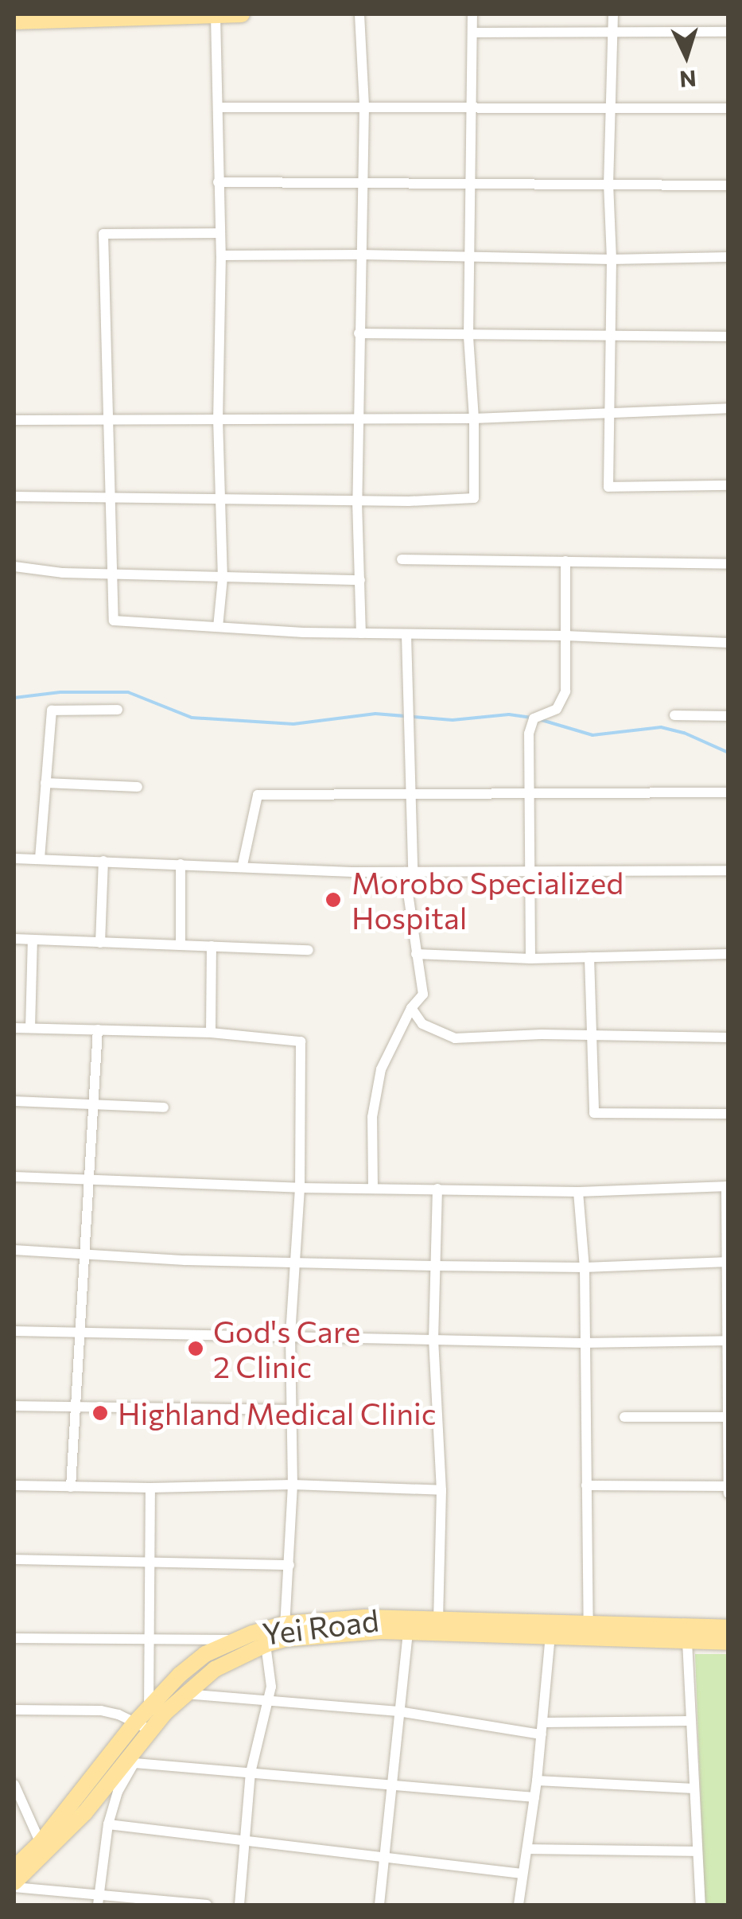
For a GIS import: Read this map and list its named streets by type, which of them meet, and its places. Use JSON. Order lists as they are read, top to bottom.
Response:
{
  "streets": {
    "main road": ["Yei Road"]
  },
  "places": ["Morobo Specialized Hospital", "God's Care 2 Clinic", "Highland Medical Clinic"],
  "north": "bottom"
}
